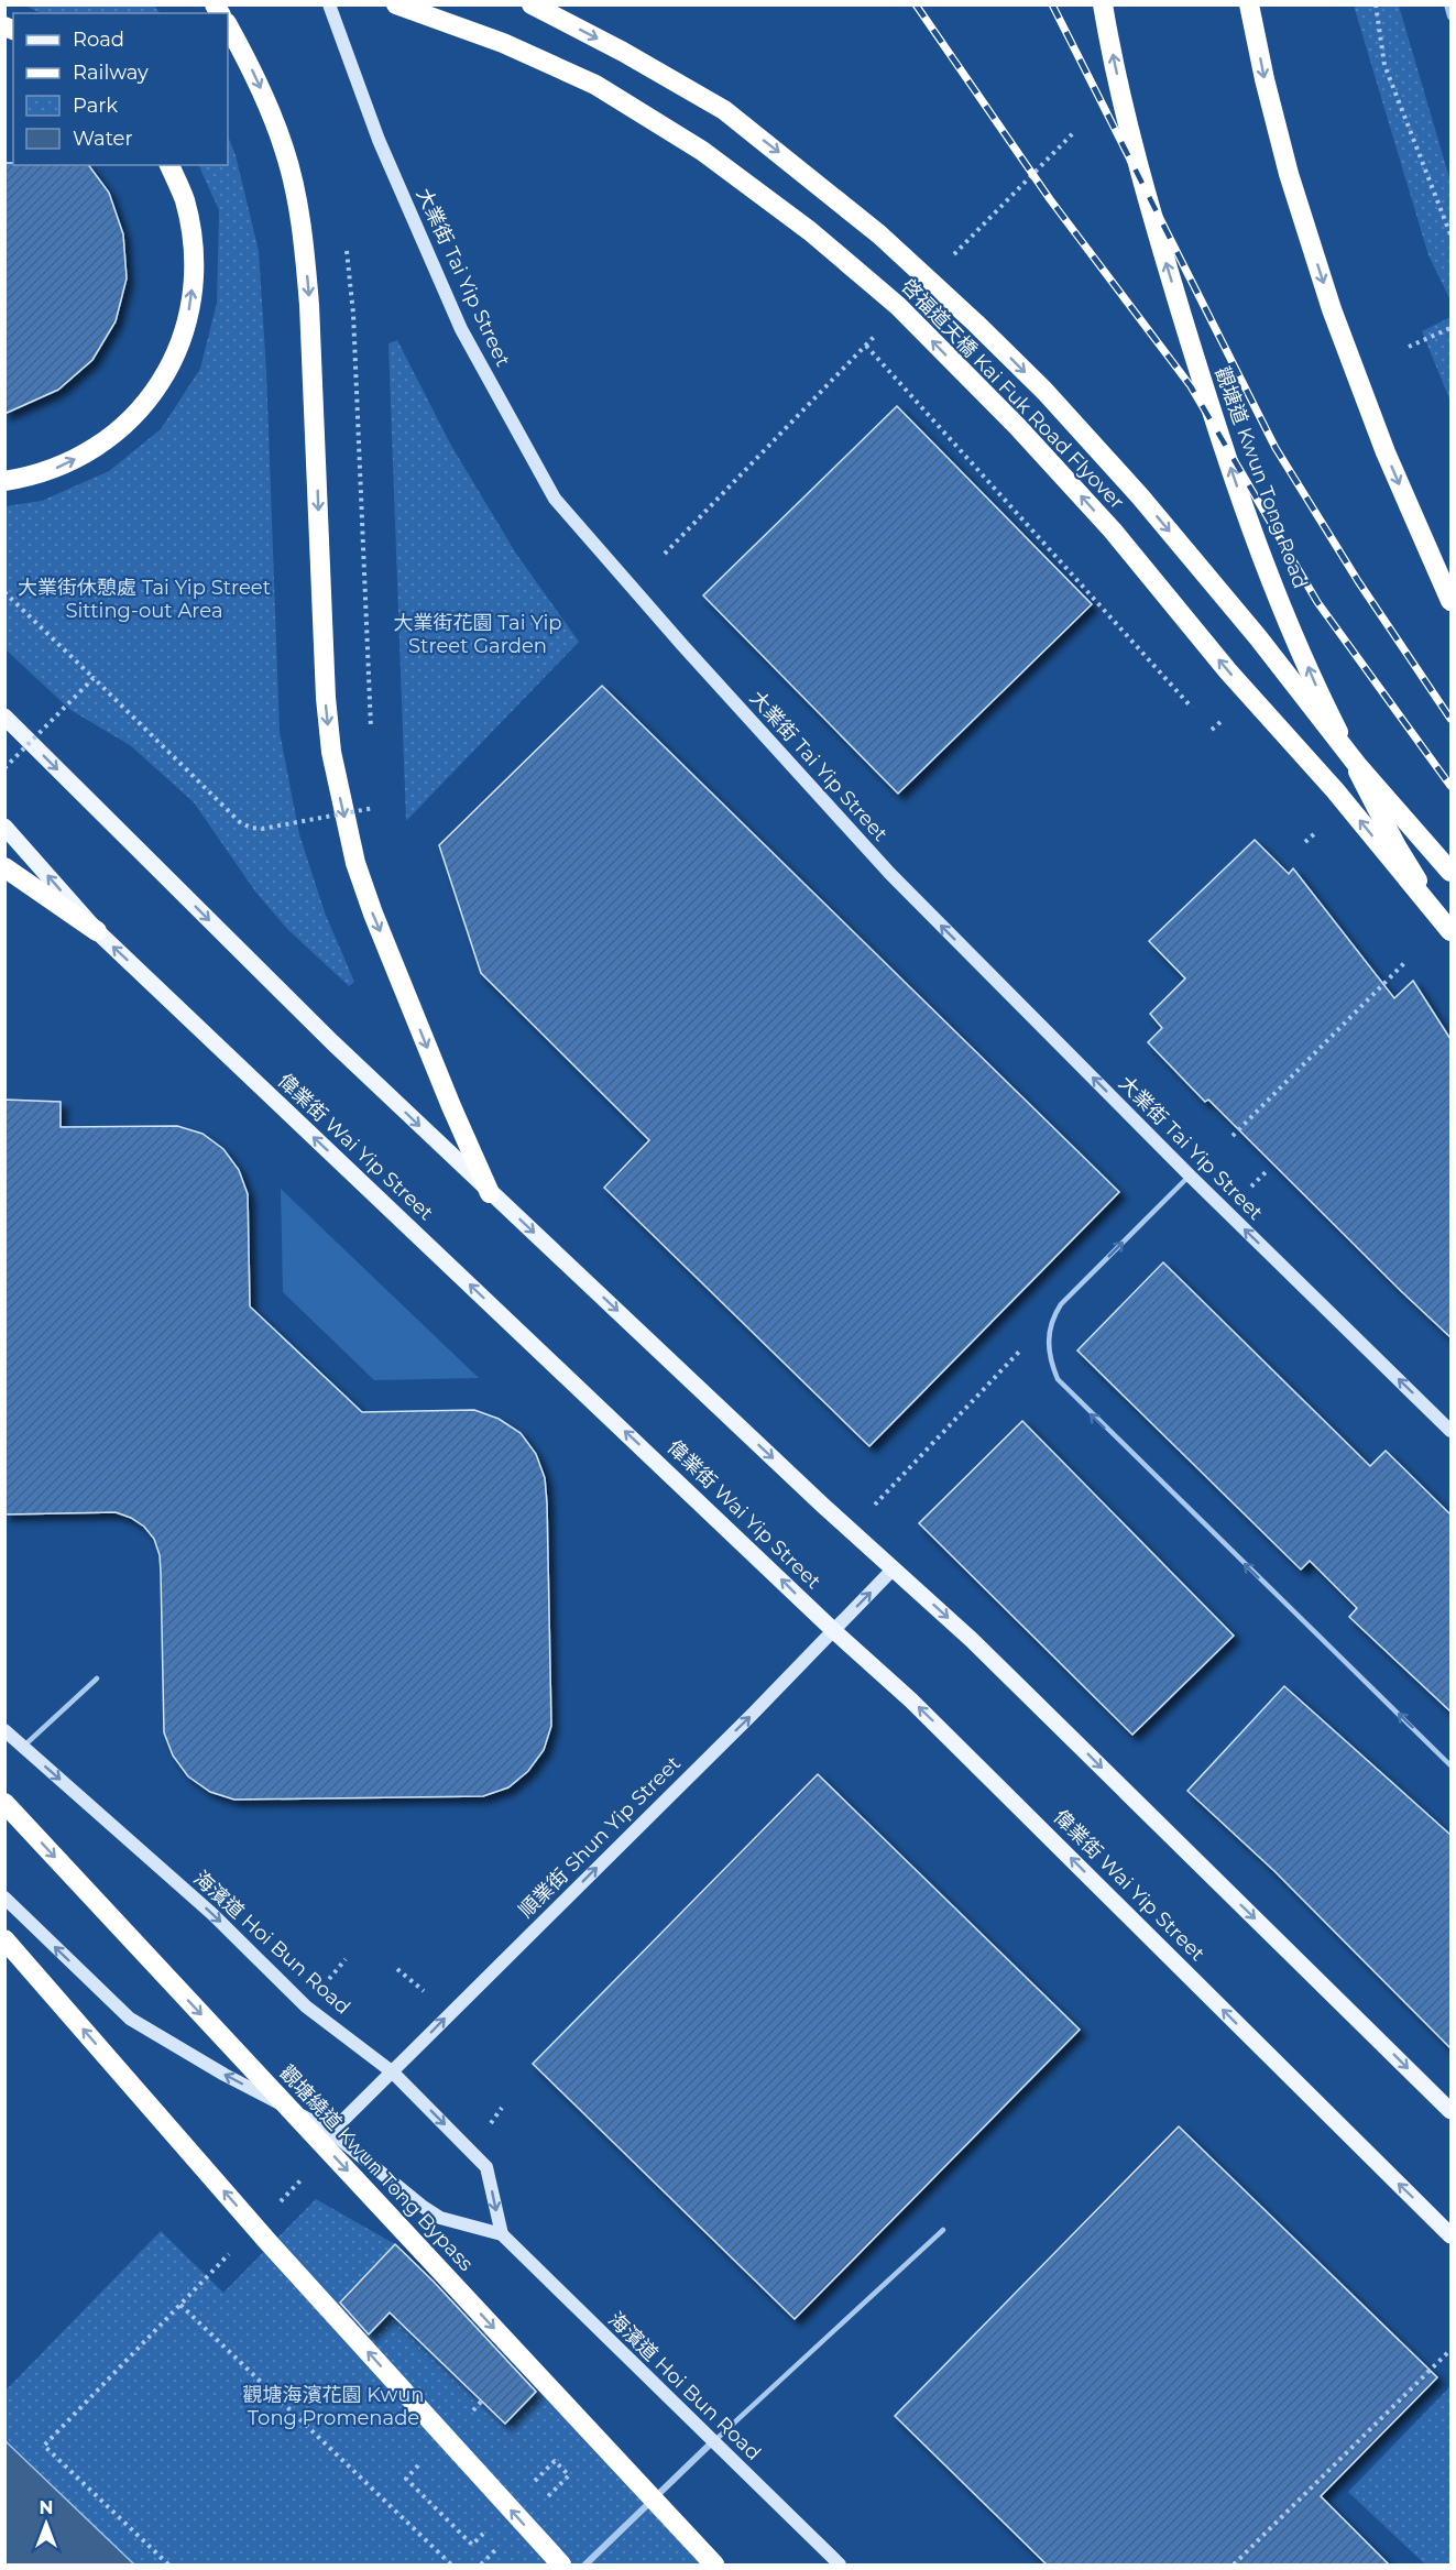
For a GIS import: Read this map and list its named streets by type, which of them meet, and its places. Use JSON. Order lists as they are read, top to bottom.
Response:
{
  "streets": {
    "highway": ["啓福道天橋 Kai Fuk Road Flyover", "觀塘道 Kwun Tong Road", "觀塘繞道 Kwun Tong Bypass"],
    "main road": [
      "大業街 Tai Yip Street",
      "偉業街 Wai Yip Street",
      "順業街 Shun Yip Street",
      "海濱道 Hoi Bun Road"
    ]
  },
  "crossings": [
    ["啓福道天橋 Kai Fuk Road Flyover", "觀塘道 Kwun Tong Road"],
    ["偉業街 Wai Yip Street", "順業街 Shun Yip Street"],
    ["順業街 Shun Yip Street", "海濱道 Hoi Bun Road"]
  ],
  "one_way": ["大業街 Tai Yip Street", "順業街 Shun Yip Street"],
  "parks": ["大業街休憩處 Tai Yip Street Sitting-out Area", "大業街花園 Tai Yip Street Garden", "觀塘海濱花園 Kwun Tong Promenade"],
  "legend": [
    "Road",
    "Railway",
    "Park",
    "Water"
  ],
  "north": "top"
}
